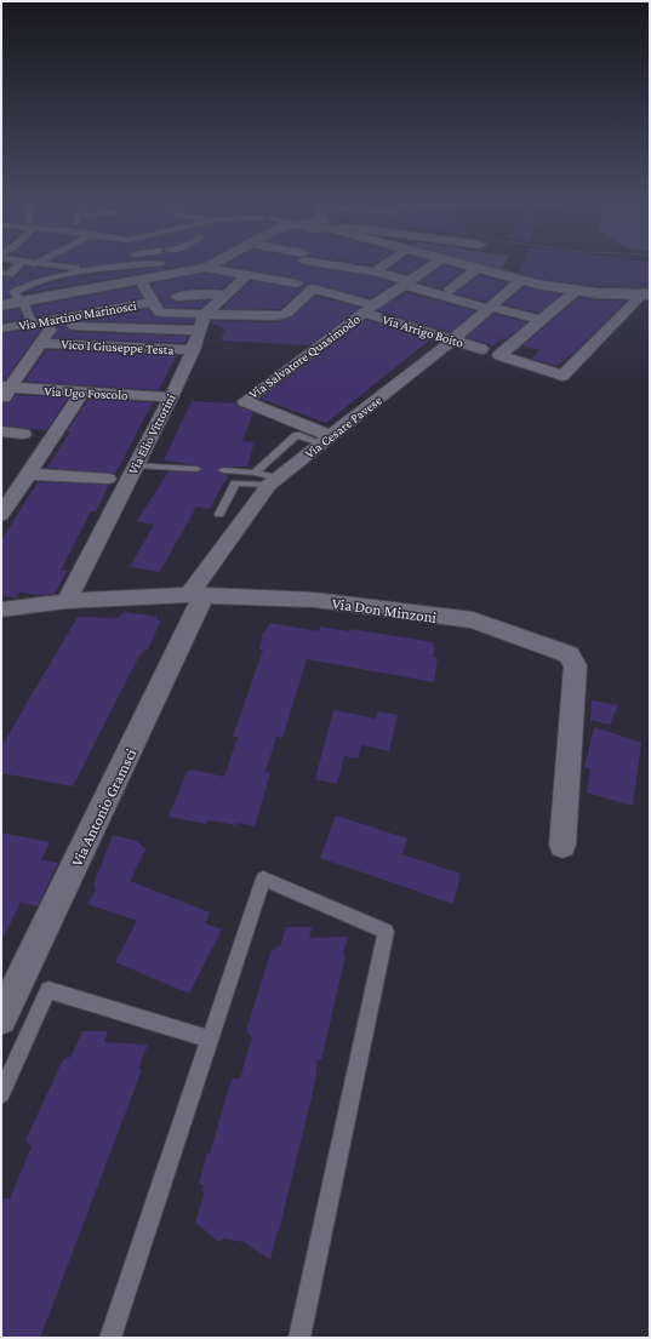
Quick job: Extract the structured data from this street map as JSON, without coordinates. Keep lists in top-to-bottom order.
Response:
{
  "streets": {
    "street": [
      "Via Martino Marinosci",
      "Via Arrigo Boito",
      "Vico I Giuseppe Testa",
      "Via Salvatore Quasimodo",
      "Via Ugo Foscolo",
      "Via Cesare Pavese",
      "Via Elio Vittorini",
      "Via Don Minzoni",
      "Via Antonio Gramsci"
    ]
  },
  "crossings": [
    ["Via Martino Marinosci", "Via Arrigo Boito"],
    ["Via Martino Marinosci", "Via Elio Vittorini"],
    ["Via Arrigo Boito", "Via Salvatore Quasimodo"],
    ["Via Arrigo Boito", "Via Cesare Pavese"],
    ["Via Arrigo Boito", "Via Elio Vittorini"],
    ["Vico I Giuseppe Testa", "Via Elio Vittorini"],
    ["Via Salvatore Quasimodo", "Via Cesare Pavese"],
    ["Via Ugo Foscolo", "Via Elio Vittorini"],
    ["Via Cesare Pavese", "Via Don Minzoni"],
    ["Via Cesare Pavese", "Via Antonio Gramsci"],
    ["Via Elio Vittorini", "Via Don Minzoni"],
    ["Via Don Minzoni", "Via Antonio Gramsci"]
  ]
}
